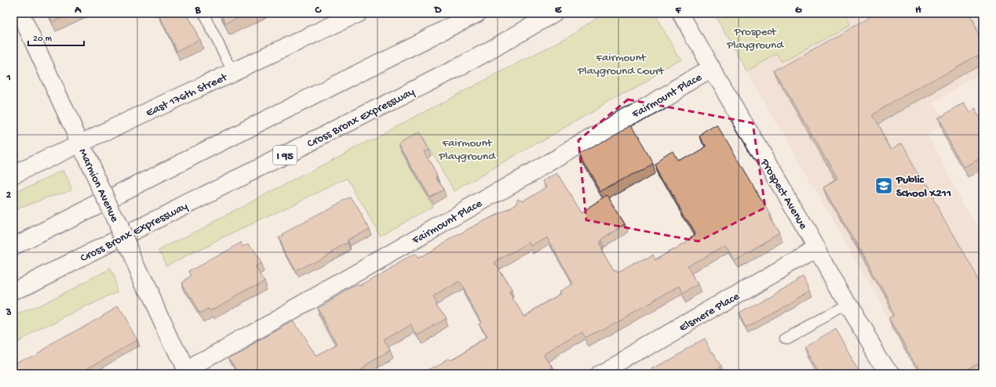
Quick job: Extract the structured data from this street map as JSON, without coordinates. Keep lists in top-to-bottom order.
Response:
{
  "streets": {
    "main road": [
      "East 176th Street",
      "Fairmount Place",
      "Cross Bronx Expressway",
      "I 95",
      "Marmion Avenue",
      "Prospect Avenue",
      "Elsmere Place"
    ]
  },
  "crossings": [
    ["East 176th Street", "Marmion Avenue"],
    ["Fairmount Place", "Marmion Avenue"],
    ["Fairmount Place", "Prospect Avenue"],
    ["Prospect Avenue", "Elsmere Place"]
  ],
  "parks": ["Prospect Playground", "Fairmount Playground Court", "Fairmount Playground"],
  "places": {
    "school or university": ["Public School X211"]
  },
  "scale_bar": "20 m",
  "grid": {
    "columns": [
      "A",
      "B",
      "C",
      "D",
      "E",
      "F",
      "G",
      "H"
    ],
    "rows": ["1", "2", "3"]
  }
}
